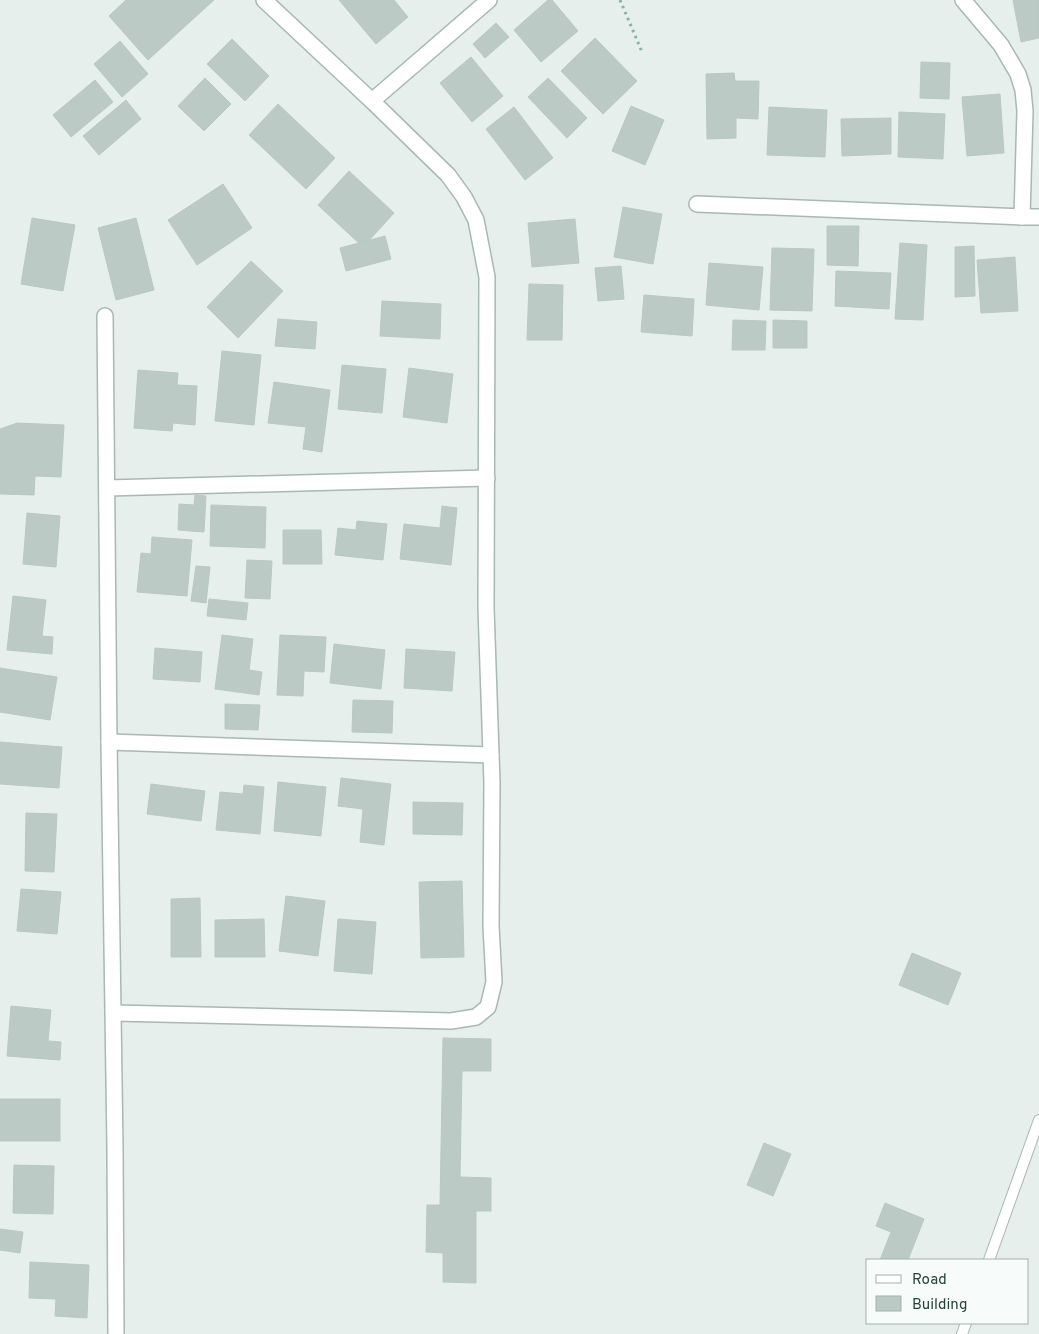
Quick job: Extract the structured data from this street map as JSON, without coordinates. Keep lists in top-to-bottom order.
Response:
{
  "legend": ["Road", "Building"]
}
